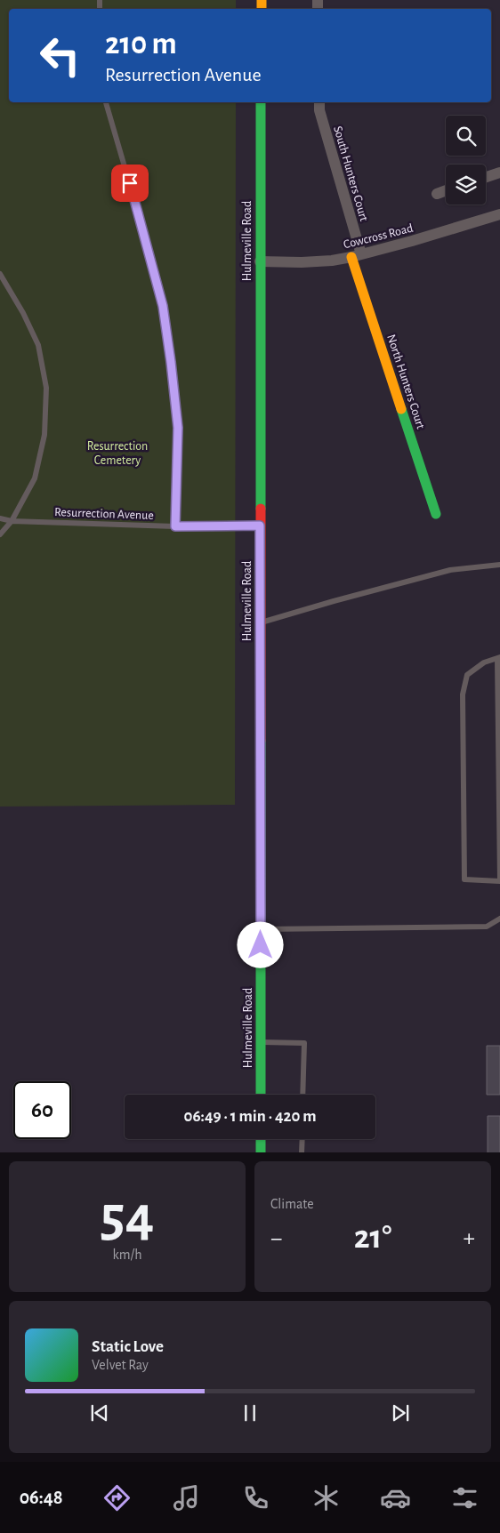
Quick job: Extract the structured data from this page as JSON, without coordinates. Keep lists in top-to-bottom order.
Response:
{
  "streets": {
    "main road": ["Hulmeville Road", "North Hunters Court"],
    "street": ["South Hunters Court", "Cowcross Road"],
    "lane": ["Resurrection Avenue"]
  },
  "crossings": [
    ["South Hunters Court", "Cowcross Road"],
    ["South Hunters Court", "North Hunters Court"],
    ["Cowcross Road", "Hulmeville Road"],
    ["Cowcross Road", "North Hunters Court"],
    ["Hulmeville Road", "Resurrection Avenue"]
  ],
  "parks": ["Resurrection Cemetery"],
  "page": {
    "turn": ["210 m", "Resurrection Avenue"],
    "limit": "60",
    "trip": "06:49 · 1 min · 420 m",
    "tile": [
      ["54", "km/h"],
      "Climate"
    ],
    "heat": ["−", "21°", "+"],
    "song": ["Static Love", "Velvet Ray"],
    "tabs": "06:48"
  }
}
